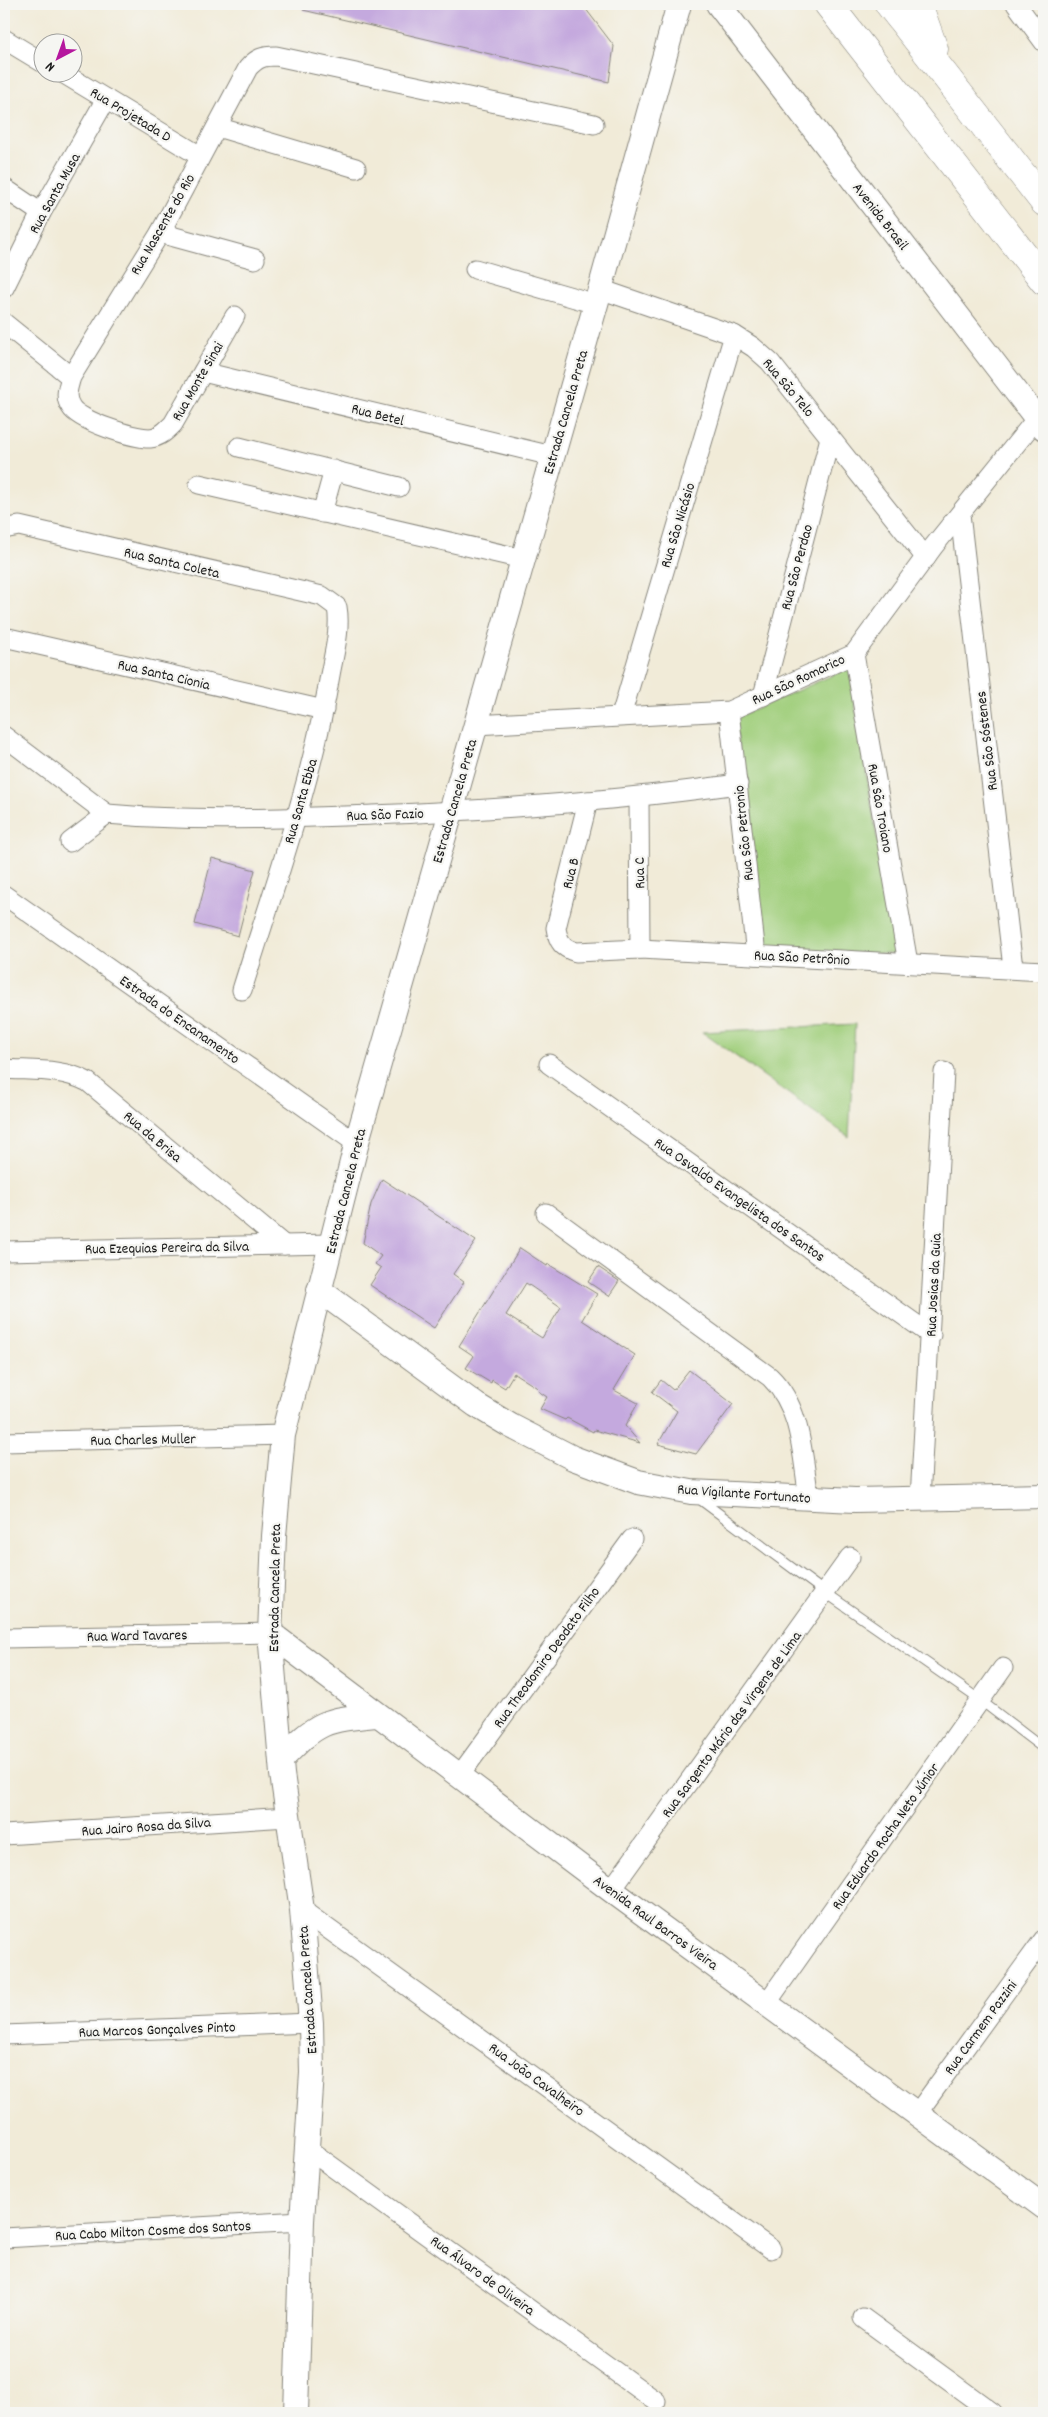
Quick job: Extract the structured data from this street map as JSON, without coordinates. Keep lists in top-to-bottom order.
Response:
{
  "streets": {
    "street": [
      "Rua Projetada D",
      "Rua Santa Musa",
      "Avenida Brasil",
      "Rua Nascente do Rio",
      "Rua Monte Sinai",
      "Rua São Telo",
      "Estrada Cancela Preta",
      "Rua Betel",
      "Rua São Nicásio",
      "Rua Santa Coleta",
      "Rua São Perdao",
      "Rua Santa Cionia",
      "Rua São Romarico",
      "Rua São Sóstenes",
      "Rua Santa Ebba",
      "Rua São Troiano",
      "Rua São Fazio",
      "Rua São Petronio",
      "Rua B",
      "Rua C",
      "Rua São Petrônio",
      "Estrada do Encanamento",
      "Rua da Brisa",
      "Rua Osvaldo Evangelista dos Santos",
      "Rua Ezequias Pereira da Silva",
      "Rua Josias da Guia",
      "Rua Charles Muller",
      "Rua Vigilante Fortunato",
      "Rua Ward Tavares",
      "Rua Theodomiro Deodato Filho",
      "Rua Sargento Mário das Virgens de Lima",
      "Rua Jairo Rosa da Silva",
      "Rua Eduardo Rocha Neto Júnior",
      "Avenida Raul Barros Vieira",
      "Rua Carmem Pazzini",
      "Rua Marcos Gonçalves Pinto",
      "Rua João Cavalheiro",
      "Rua Cabo Milton Cosme dos Santos",
      "Rua Álvaro de Oliveira"
    ]
  },
  "crossings": [
    ["Rua Projetada D", "Rua Santa Musa"],
    ["Rua Projetada D", "Rua Nascente do Rio"],
    ["Avenida Brasil", "Rua São Romarico"],
    ["Rua Nascente do Rio", "Rua Monte Sinai"],
    ["Rua Monte Sinai", "Rua Betel"],
    ["Rua São Telo", "Estrada Cancela Preta"],
    ["Rua São Telo", "Rua São Nicásio"],
    ["Rua São Telo", "Rua São Perdao"],
    ["Rua São Telo", "Rua São Romarico"],
    ["Estrada Cancela Preta", "Rua Betel"],
    ["Estrada Cancela Preta", "Rua São Romarico"],
    ["Estrada Cancela Preta", "Rua São Fazio"],
    ["Estrada Cancela Preta", "Estrada do Encanamento"],
    ["Estrada Cancela Preta", "Rua Ezequias Pereira da Silva"],
    ["Estrada Cancela Preta", "Rua Charles Muller"],
    ["Estrada Cancela Preta", "Rua Vigilante Fortunato"],
    ["Estrada Cancela Preta", "Rua Ward Tavares"],
    ["Estrada Cancela Preta", "Rua Jairo Rosa da Silva"],
    ["Estrada Cancela Preta", "Avenida Raul Barros Vieira"],
    ["Estrada Cancela Preta", "Rua Marcos Gonçalves Pinto"],
    ["Estrada Cancela Preta", "Rua João Cavalheiro"],
    ["Estrada Cancela Preta", "Rua Cabo Milton Cosme dos Santos"],
    ["Estrada Cancela Preta", "Rua Álvaro de Oliveira"],
    ["Rua São Nicásio", "Rua São Romarico"],
    ["Rua Santa Coleta", "Rua Santa Ebba"],
    ["Rua São Perdao", "Rua São Romarico"],
    ["Rua Santa Cionia", "Rua Santa Ebba"],
    ["Rua São Romarico", "Rua São Sóstenes"],
    ["Rua São Romarico", "Rua São Troiano"],
    ["Rua São Romarico", "Rua São Petronio"],
    ["Rua São Sóstenes", "Rua São Petrônio"],
    ["Rua Santa Ebba", "Rua São Fazio"],
    ["Rua São Troiano", "Rua São Petrônio"],
    ["Rua São Fazio", "Rua São Petronio"],
    ["Rua São Fazio", "Rua B"],
    ["Rua São Fazio", "Rua C"],
    ["Rua São Petronio", "Rua São Petrônio"],
    ["Rua B", "Rua São Petrônio"],
    ["Rua C", "Rua São Petrônio"],
    ["Rua da Brisa", "Rua Ezequias Pereira da Silva"],
    ["Rua Osvaldo Evangelista dos Santos", "Rua Josias da Guia"],
    ["Rua Josias da Guia", "Rua Vigilante Fortunato"],
    ["Rua Ward Tavares", "Avenida Raul Barros Vieira"],
    ["Rua Theodomiro Deodato Filho", "Avenida Raul Barros Vieira"],
    ["Rua Sargento Mário das Virgens de Lima", "Avenida Raul Barros Vieira"],
    ["Rua Eduardo Rocha Neto Júnior", "Avenida Raul Barros Vieira"],
    ["Avenida Raul Barros Vieira", "Rua Carmem Pazzini"]
  ],
  "north": "bottom left"
}
